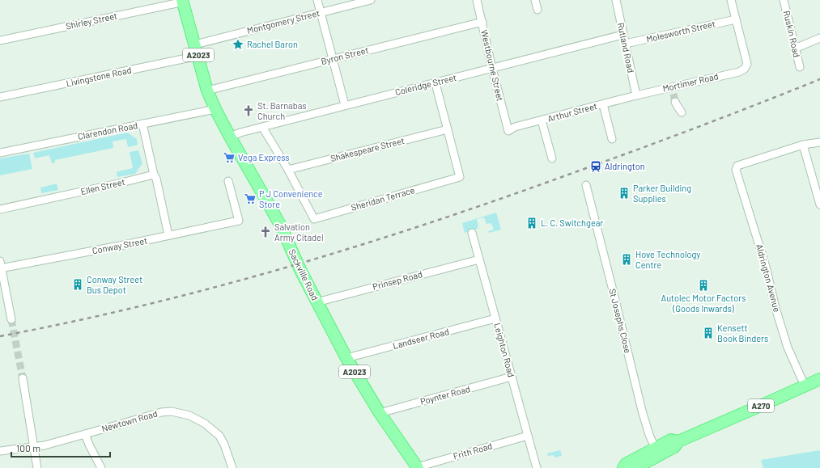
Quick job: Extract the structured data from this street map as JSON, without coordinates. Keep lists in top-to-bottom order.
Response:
{
  "streets": {
    "main road": ["A2023", "Sackville Road", "A270"],
    "street": [
      "Shirley Street",
      "Montgomery Street",
      "Molesworth Street",
      "Ruskin Road",
      "Rutland Road",
      "Byron Street",
      "Westbourne Street",
      "Livingstone Road",
      "Mortimer Road",
      "Coleridge Street",
      "Arthur Street",
      "Clarendon Road",
      "Shakespeare Street",
      "Ellen Street",
      "Sheridan Terrace",
      "Conway Street",
      "Aldrington Avenue",
      "Prinsep Road",
      "St Josephs Close",
      "Landseer Road",
      "Leighton Road",
      "Poynter Road",
      "Newtown Road",
      "Frith Road"
    ]
  },
  "crossings": [
    ["Shirley Street", "Sackville Road"],
    ["Montgomery Street", "Sackville Road"],
    ["Molesworth Street", "Rutland Road"],
    ["Molesworth Street", "Mortimer Road"],
    ["Rutland Road", "Mortimer Road"],
    ["Rutland Road", "Coleridge Street"],
    ["Rutland Road", "Arthur Street"],
    ["Byron Street", "Westbourne Street"],
    ["Byron Street", "Sackville Road"],
    ["Westbourne Street", "Coleridge Street"],
    ["Westbourne Street", "Arthur Street"],
    ["Livingstone Road", "Sackville Road"],
    ["Mortimer Road", "Arthur Street"],
    ["Coleridge Street", "Sheridan Terrace"],
    ["Coleridge Street", "Sackville Road"],
    ["Clarendon Road", "Sackville Road"],
    ["Shakespeare Street", "Sheridan Terrace"],
    ["Sackville Road", "Prinsep Road"],
    ["Sackville Road", "Landseer Road"],
    ["Sackville Road", "Poynter Road"],
    ["Sackville Road", "Frith Road"],
    ["Aldrington Avenue", "A270"],
    ["Prinsep Road", "Leighton Road"],
    ["St Josephs Close", "A270"],
    ["Landseer Road", "Leighton Road"],
    ["Leighton Road", "Poynter Road"],
    ["Leighton Road", "Frith Road"]
  ],
  "places": {
    "place": ["Rachel Baron"],
    "church": ["St. Barnabas Church", "Salvation Army Citadel"],
    "supermarket": ["Vega Express", "P J Convenience Store"],
    "station": ["Aldrington"],
    "building": [
      "Parker Building Supplies",
      "L. C. Switchgear",
      "Hove Technology Centre",
      "Conway Street Bus Depot",
      "Autolec Motor Factors (Goods Inwards)",
      "Kensett Book Binders"
    ]
  },
  "scale_bar": "100 m"
}
